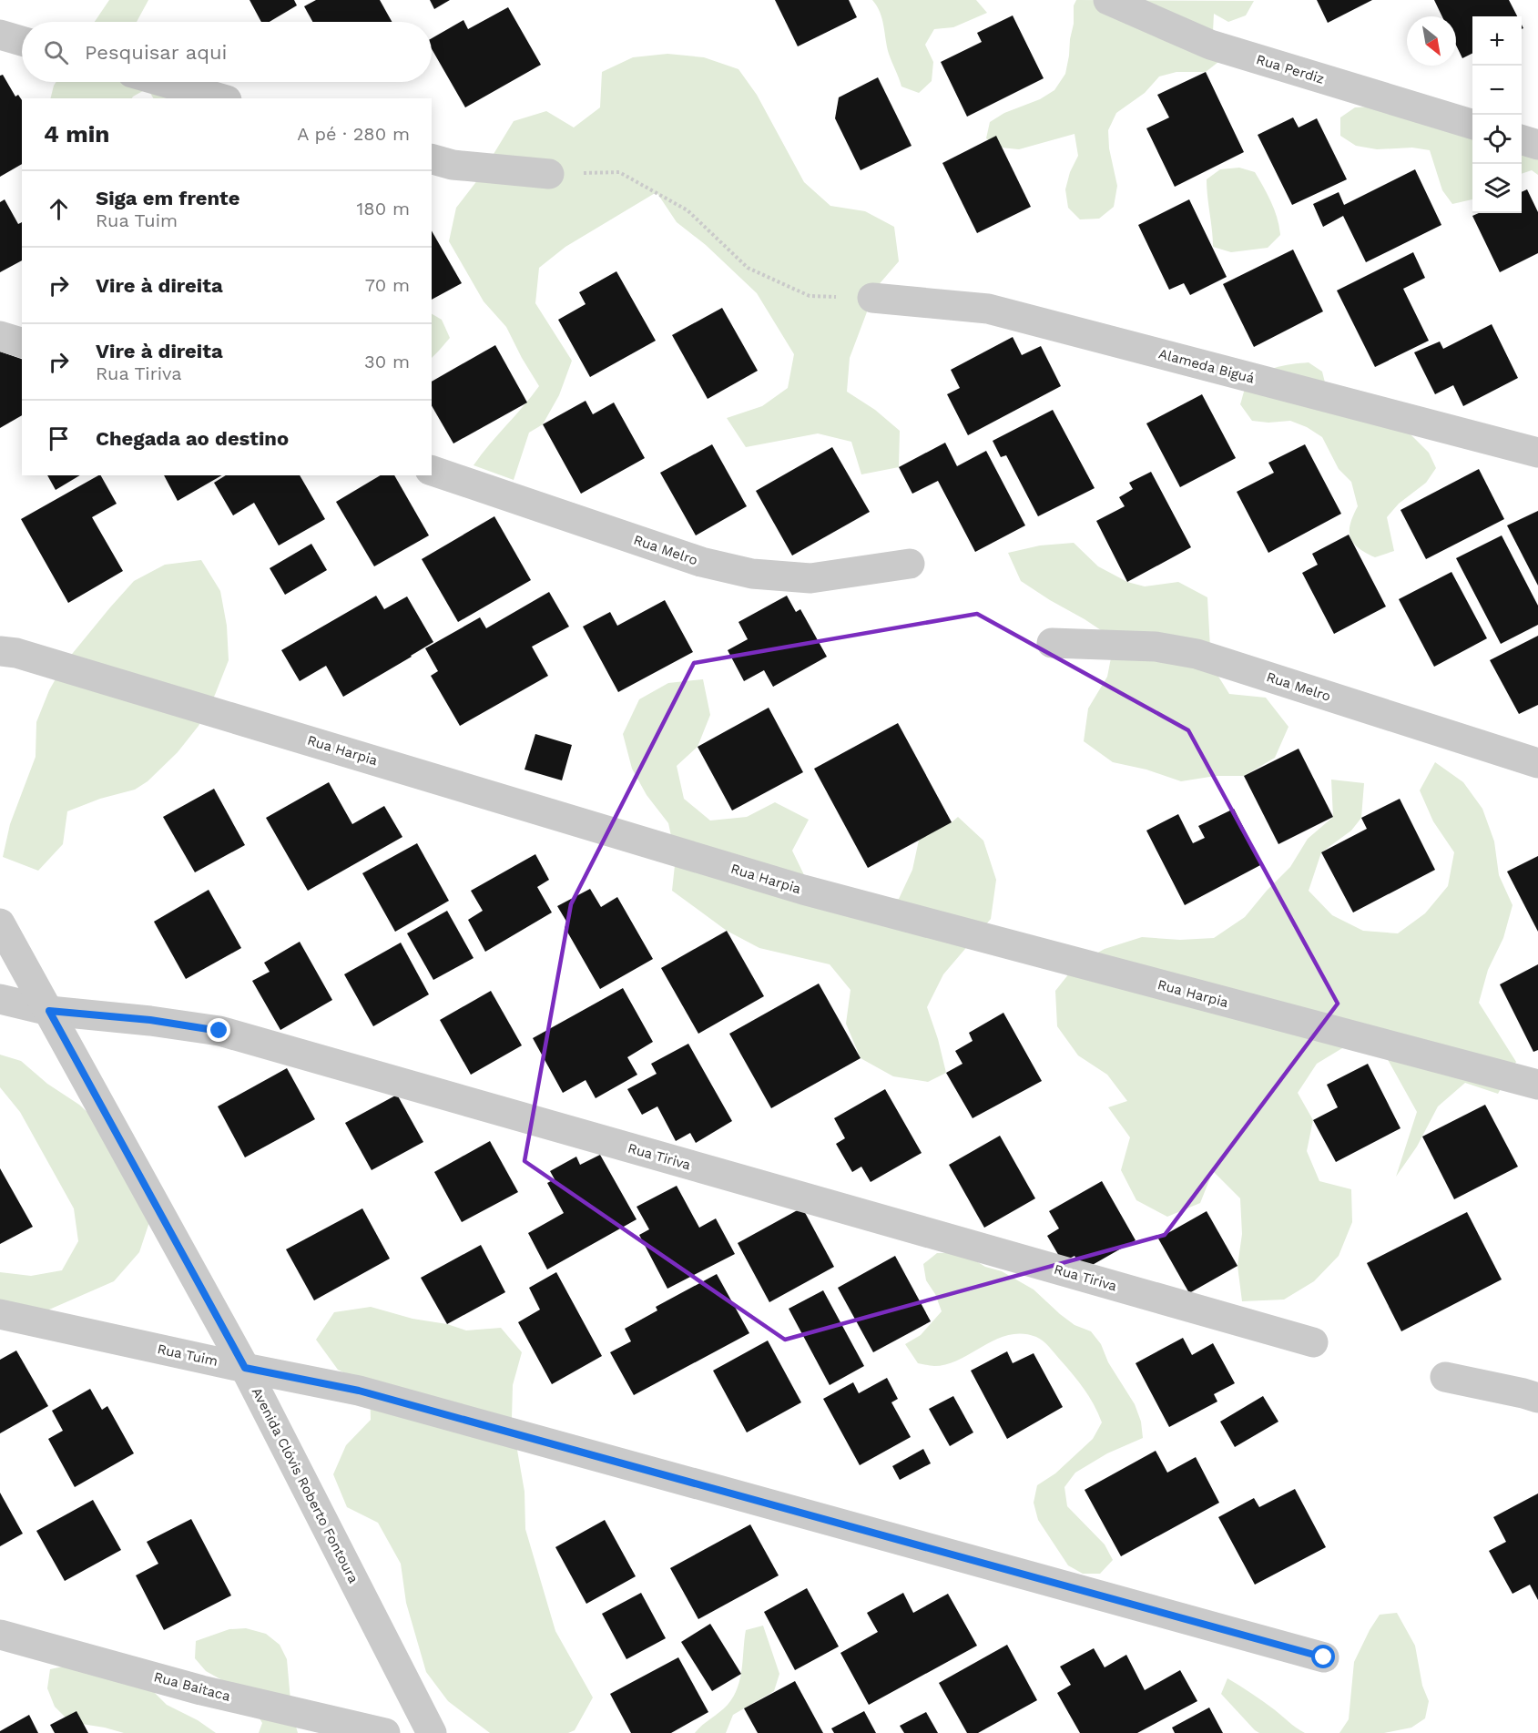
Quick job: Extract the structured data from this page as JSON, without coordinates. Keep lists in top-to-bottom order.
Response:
{
  "streets": {
    "street": [
      "Rua Perdiz",
      "Alameda Biguá",
      "Rua Melro",
      "Rua Harpia",
      "Rua Tiriva",
      "Rua Tuim",
      "Avenida Clóvis Roberto Fontoura",
      "Rua Baitaca"
    ]
  },
  "crossings": [
    ["Rua Tiriva", "Avenida Clóvis Roberto Fontoura"],
    ["Rua Tuim", "Avenida Clóvis Roberto Fontoura"]
  ],
  "north": "bottom right",
  "page": {
    "map_buttons": ["+", "−"],
    "search": "Pesquisar aqui",
    "heading": ["4 min", "A pé · 280 m"],
    "list": [
      ["Siga em frente", "Rua Tuim", "180 m"],
      ["Vire à direita", "70 m"],
      ["Vire à direita", "Rua Tiriva", "30 m"],
      "Chegada ao destino"
    ]
  }
}
